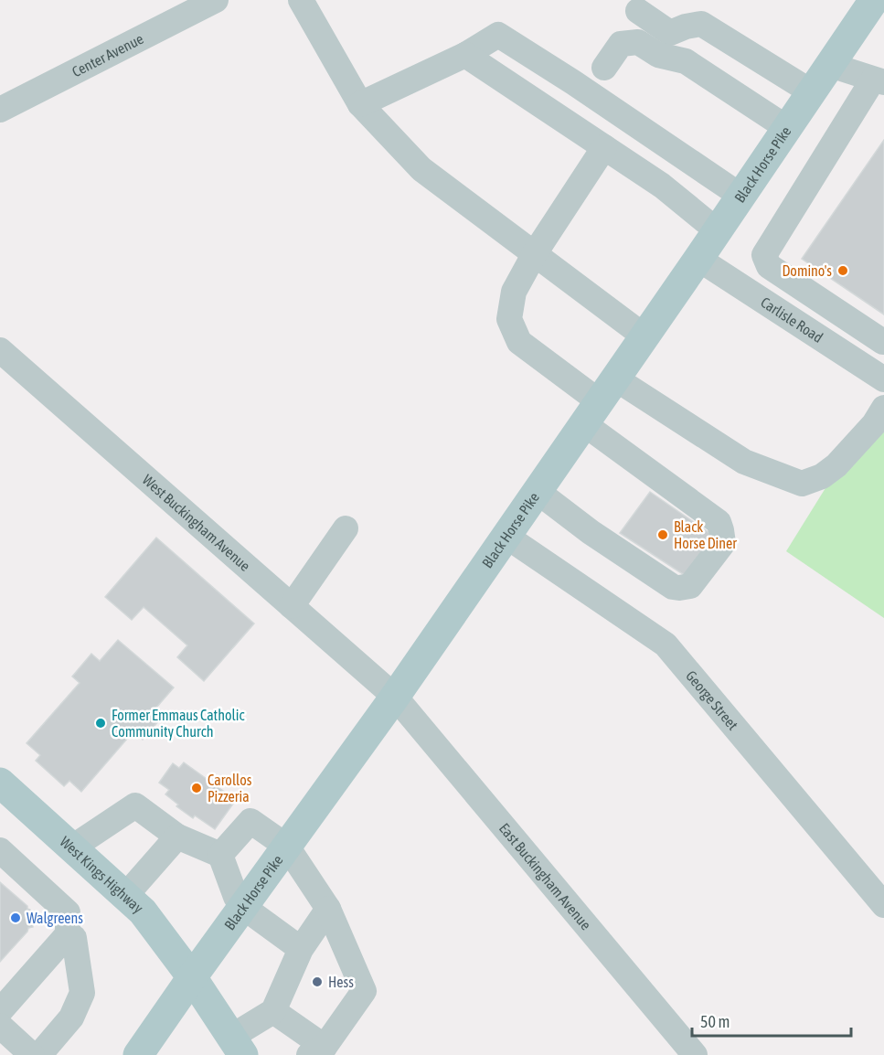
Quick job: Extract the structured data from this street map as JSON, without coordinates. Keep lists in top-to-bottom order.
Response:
{
  "streets": {
    "main road": ["Black Horse Pike", "West Kings Highway"],
    "street": [
      "Center Avenue",
      "Carlisle Road",
      "West Buckingham Avenue",
      "George Street",
      "East Buckingham Avenue"
    ]
  },
  "crossings": [
    ["Black Horse Pike", "Carlisle Road"],
    ["Black Horse Pike", "West Buckingham Avenue"],
    ["Black Horse Pike", "George Street"],
    ["Black Horse Pike", "West Kings Highway"],
    ["Black Horse Pike", "East Buckingham Avenue"],
    ["West Buckingham Avenue", "East Buckingham Avenue"]
  ],
  "places": [
    "Domino's",
    "Black Horse Diner",
    "Former Emmaus Catholic Community Church",
    "Carollos Pizzeria",
    "Walgreens",
    "Hess"
  ],
  "scale_bar": "50 m"
}
